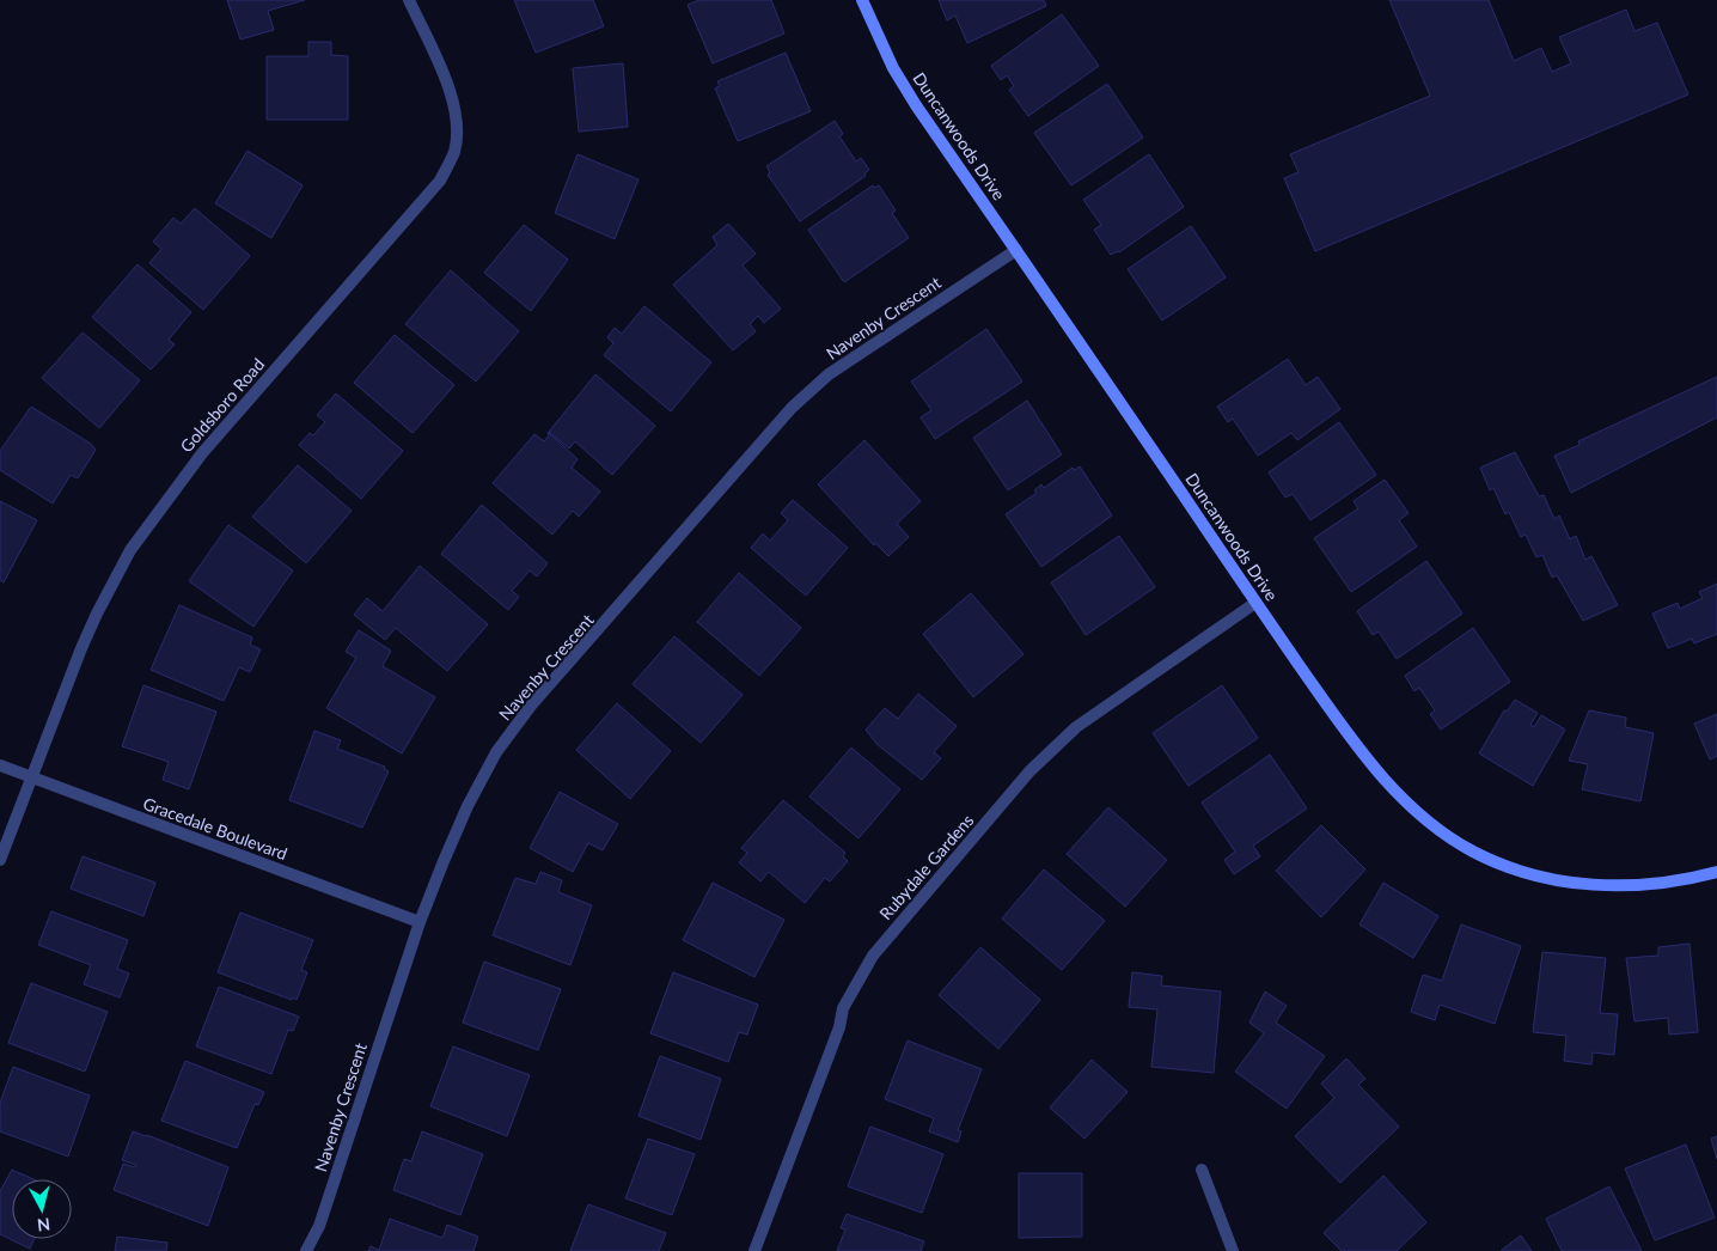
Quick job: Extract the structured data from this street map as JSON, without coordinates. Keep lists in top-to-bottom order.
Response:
{
  "streets": {
    "street": [
      "Duncanwoods Drive",
      "Navenby Crescent",
      "Goldsboro Road",
      "Gracedale Boulevard",
      "Rubydale Gardens"
    ]
  },
  "crossings": [
    ["Duncanwoods Drive", "Navenby Crescent"],
    ["Duncanwoods Drive", "Rubydale Gardens"],
    ["Navenby Crescent", "Gracedale Boulevard"],
    ["Goldsboro Road", "Gracedale Boulevard"]
  ],
  "north": "bottom"
}
